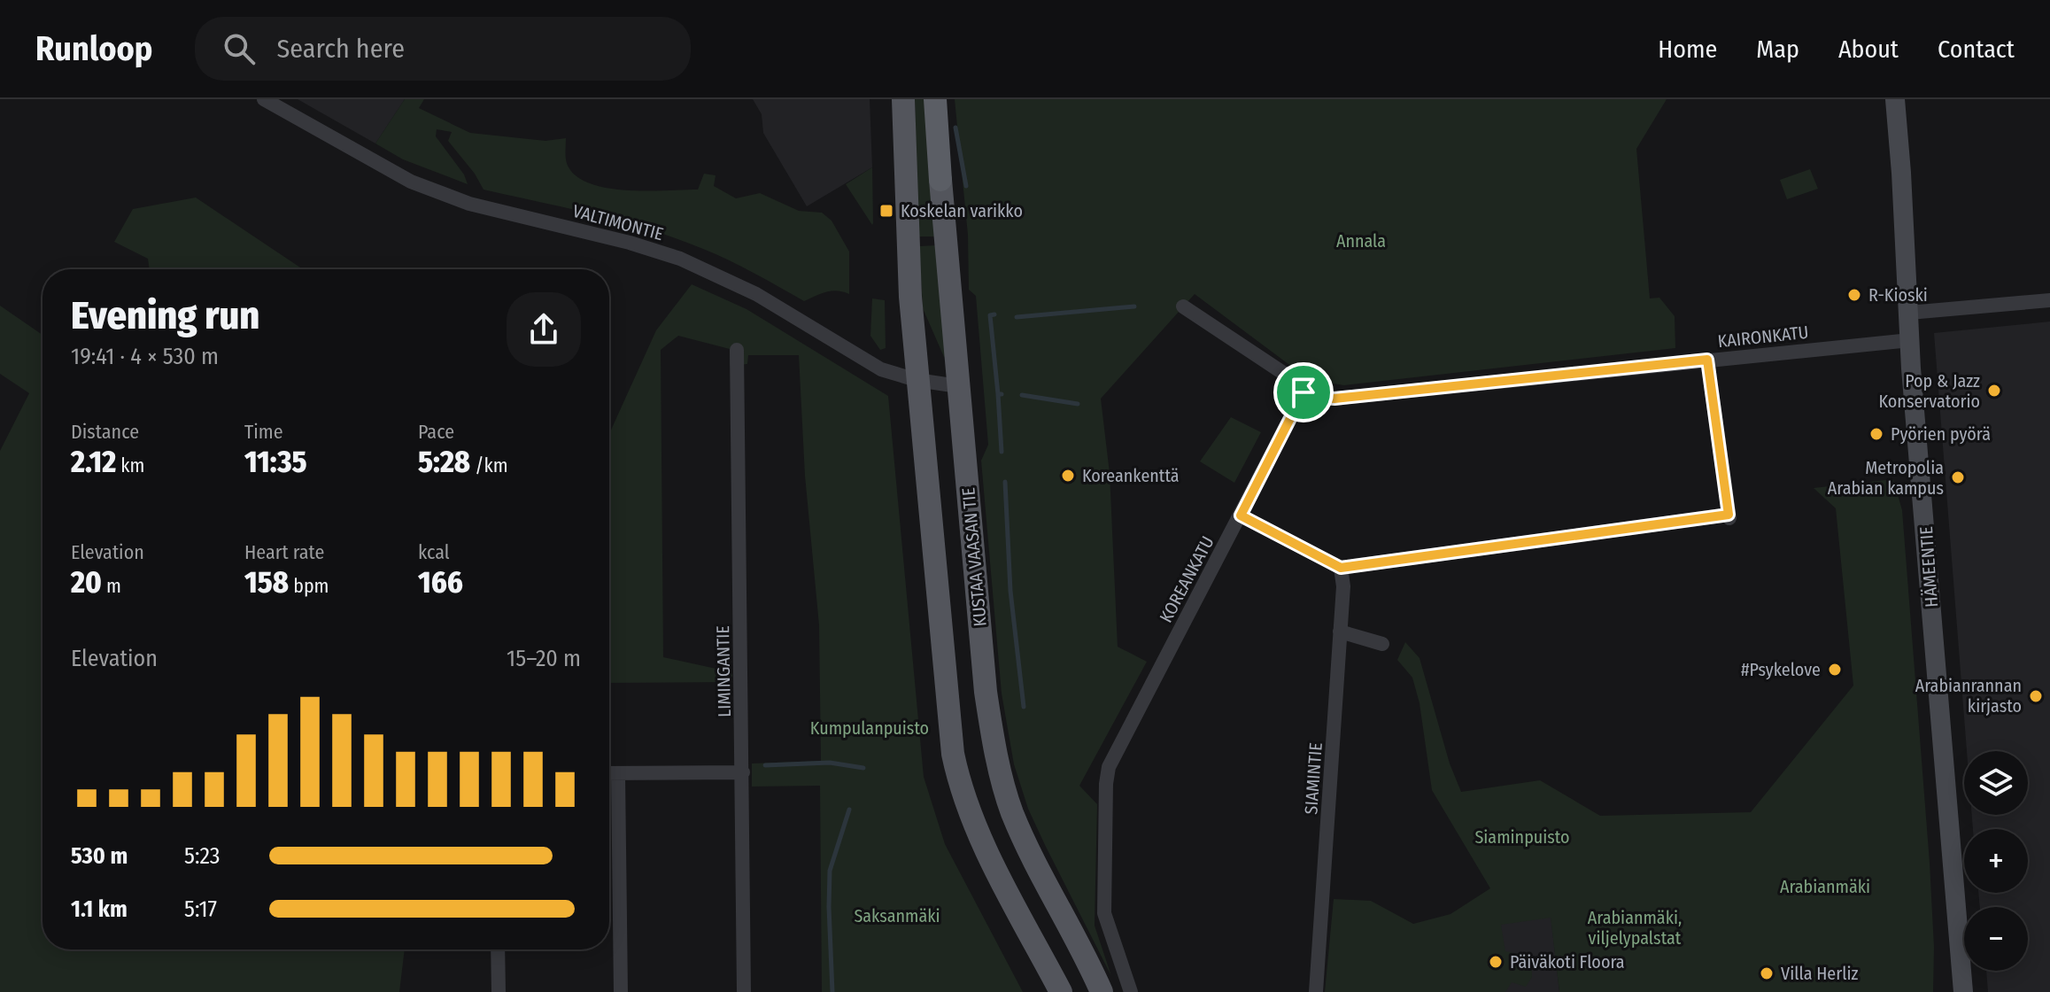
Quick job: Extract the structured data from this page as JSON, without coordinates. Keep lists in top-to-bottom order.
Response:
{
  "streets": {
    "highway": ["KUSTAA VAASAN TIE"],
    "main road": ["HÄMEENTIE"],
    "street": [
      "VALTIMONTIE",
      "KAIRONKATU",
      "KOREANKATU",
      "LIMINGANTIE",
      "SIAMINTIE"
    ]
  },
  "crossings": [
    ["VALTIMONTIE", "KUSTAA VAASAN TIE"],
    ["KAIRONKATU", "HÄMEENTIE"],
    ["KAIRONKATU", "KOREANKATU"]
  ],
  "parks": [
    "Annala",
    "Kumpulanpuisto",
    "Siaminpuisto",
    "Arabianmäki",
    "Saksanmäki",
    "Arabianmäki, viljelypalstat"
  ],
  "places": {
    "transit": ["Koskelan varikko"],
    "other": [
      "R-Kioski",
      "Pop & Jazz Konservatorio",
      "Pyörien pyörä",
      "Koreankenttä",
      "Metropolia Arabian kampus",
      "#Psykelove",
      "Arabianrannan kirjasto",
      "Päiväkoti Floora",
      "Villa Herliz"
    ]
  },
  "page": {
    "header": "Runloop",
    "search": "Search here",
    "nav": [
      "Home",
      "Map",
      "About",
      "Contact"
    ],
    "heading": ["Evening run", "19:41 · 4 × 530 m"],
    "stats": [
      ["Distance", "2.12 km"],
      ["Time", "11:35"],
      ["Pace", "5:28 /km"],
      ["Elevation", "20 m"],
      ["Heart rate", "158 bpm"],
      ["kcal", "166"]
    ],
    "chart": ["Elevation", "15–20 m"],
    "map_buttons": ["+", "−"],
    "list": [
      {
        "name": "530 m",
        "note": "5:23"
      },
      {
        "name": "1.1 km",
        "note": "5:17"
      }
    ]
  }
}
